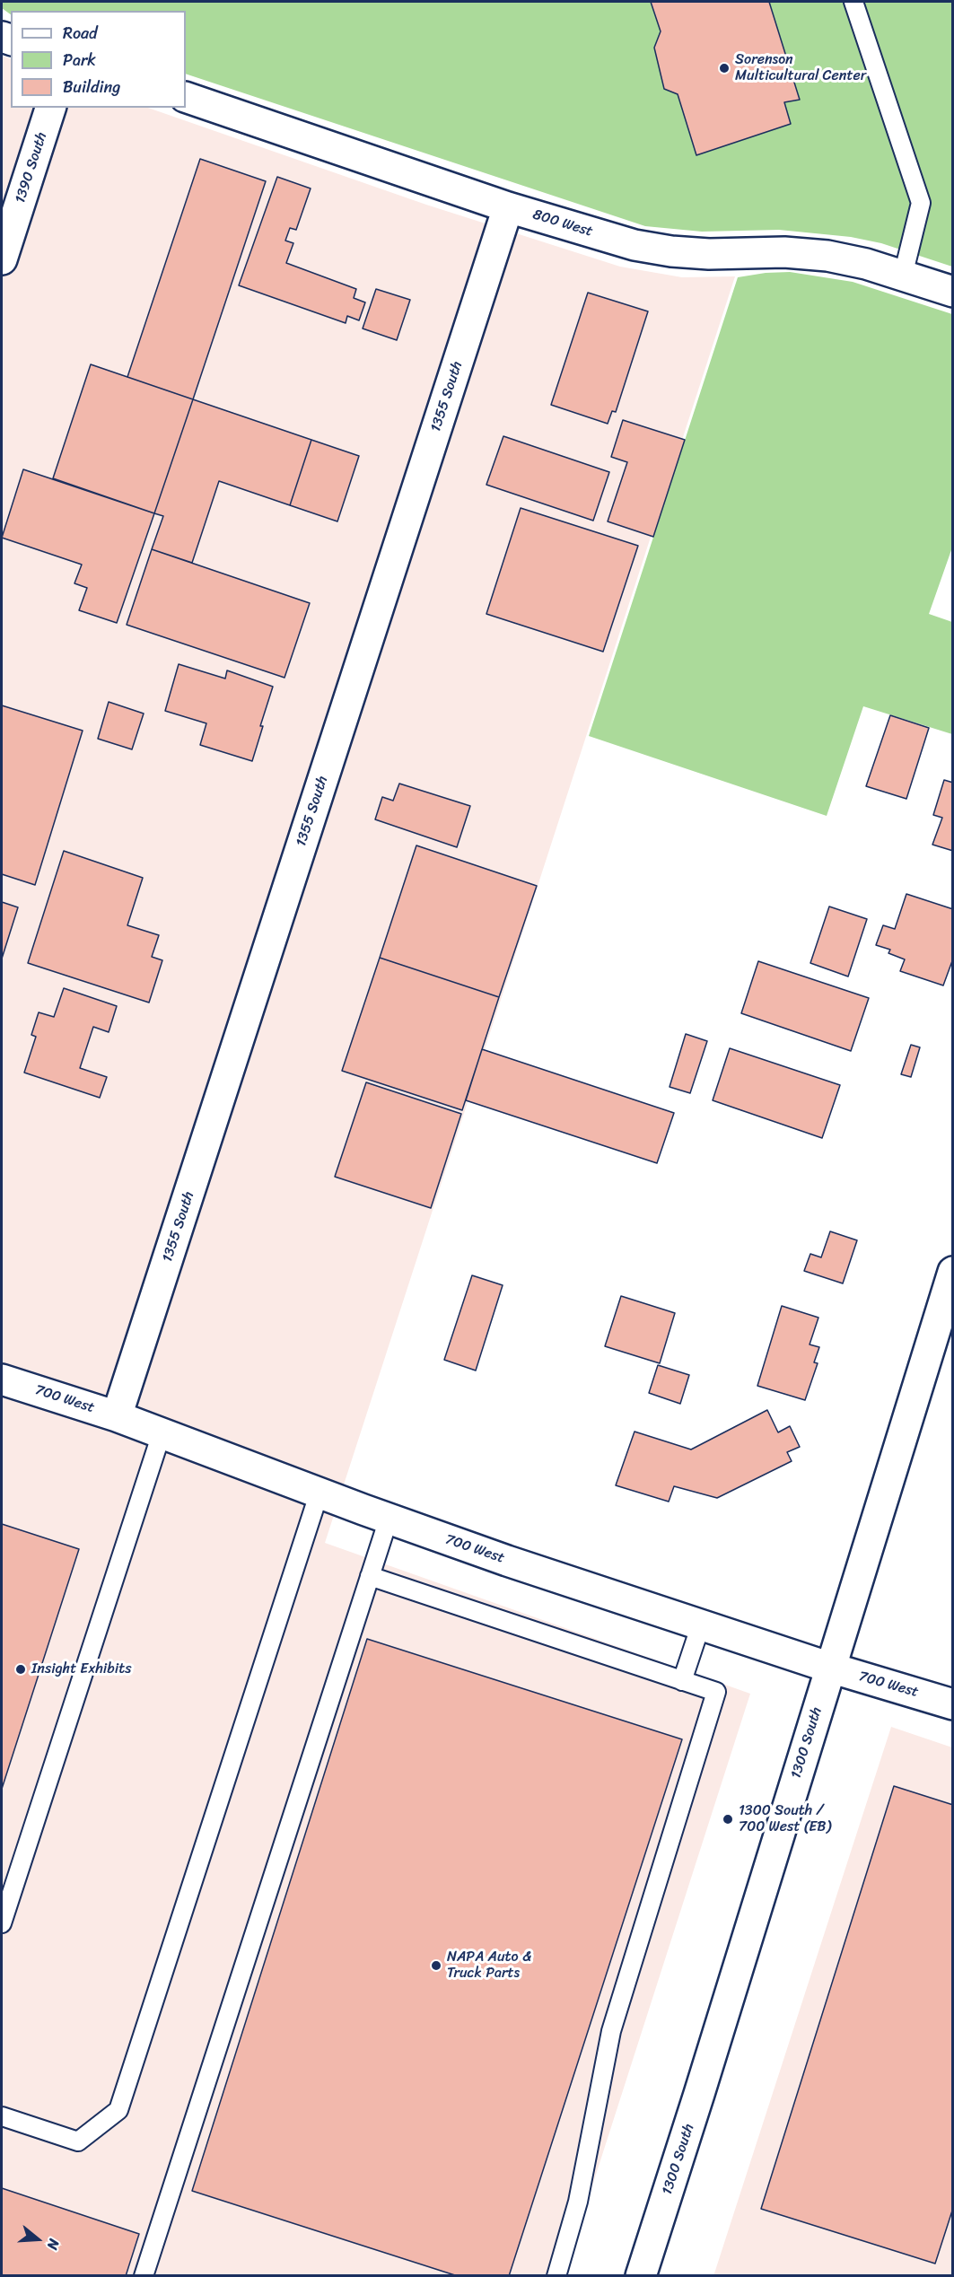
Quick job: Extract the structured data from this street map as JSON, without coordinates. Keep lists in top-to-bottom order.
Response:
{
  "streets": {
    "street": [
      "1390 South",
      "800 West",
      "1355 South",
      "700 West",
      "1300 South"
    ]
  },
  "crossings": [
    ["800 West", "1355 South"],
    ["1355 South", "700 West"],
    ["700 West", "1300 South"]
  ],
  "places": [
    "Sorenson Multicultural Center",
    "Insight Exhibits",
    "1300 South / 700 West (EB)",
    "NAPA Auto & Truck Parts"
  ],
  "legend": ["Road", "Park", "Building"],
  "north": "right"
}
